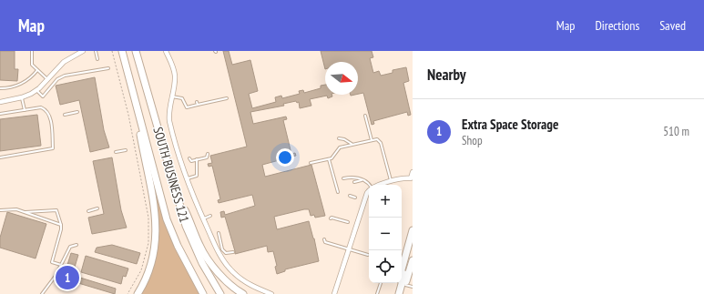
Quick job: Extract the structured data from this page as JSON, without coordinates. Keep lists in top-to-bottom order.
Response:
{
  "streets": {
    "main road": ["SOUTH BUSINESS 121"]
  },
  "north": "right",
  "page": {
    "header": "Map",
    "nav": ["Map", "Directions", "Saved"],
    "heading": "Nearby",
    "list": [
      {
        "mark": "1",
        "name": "Extra Space Storage",
        "note": "Shop",
        "value": "510 m"
      }
    ],
    "map_buttons": ["+", "−"],
    "pins": "1"
  }
}
